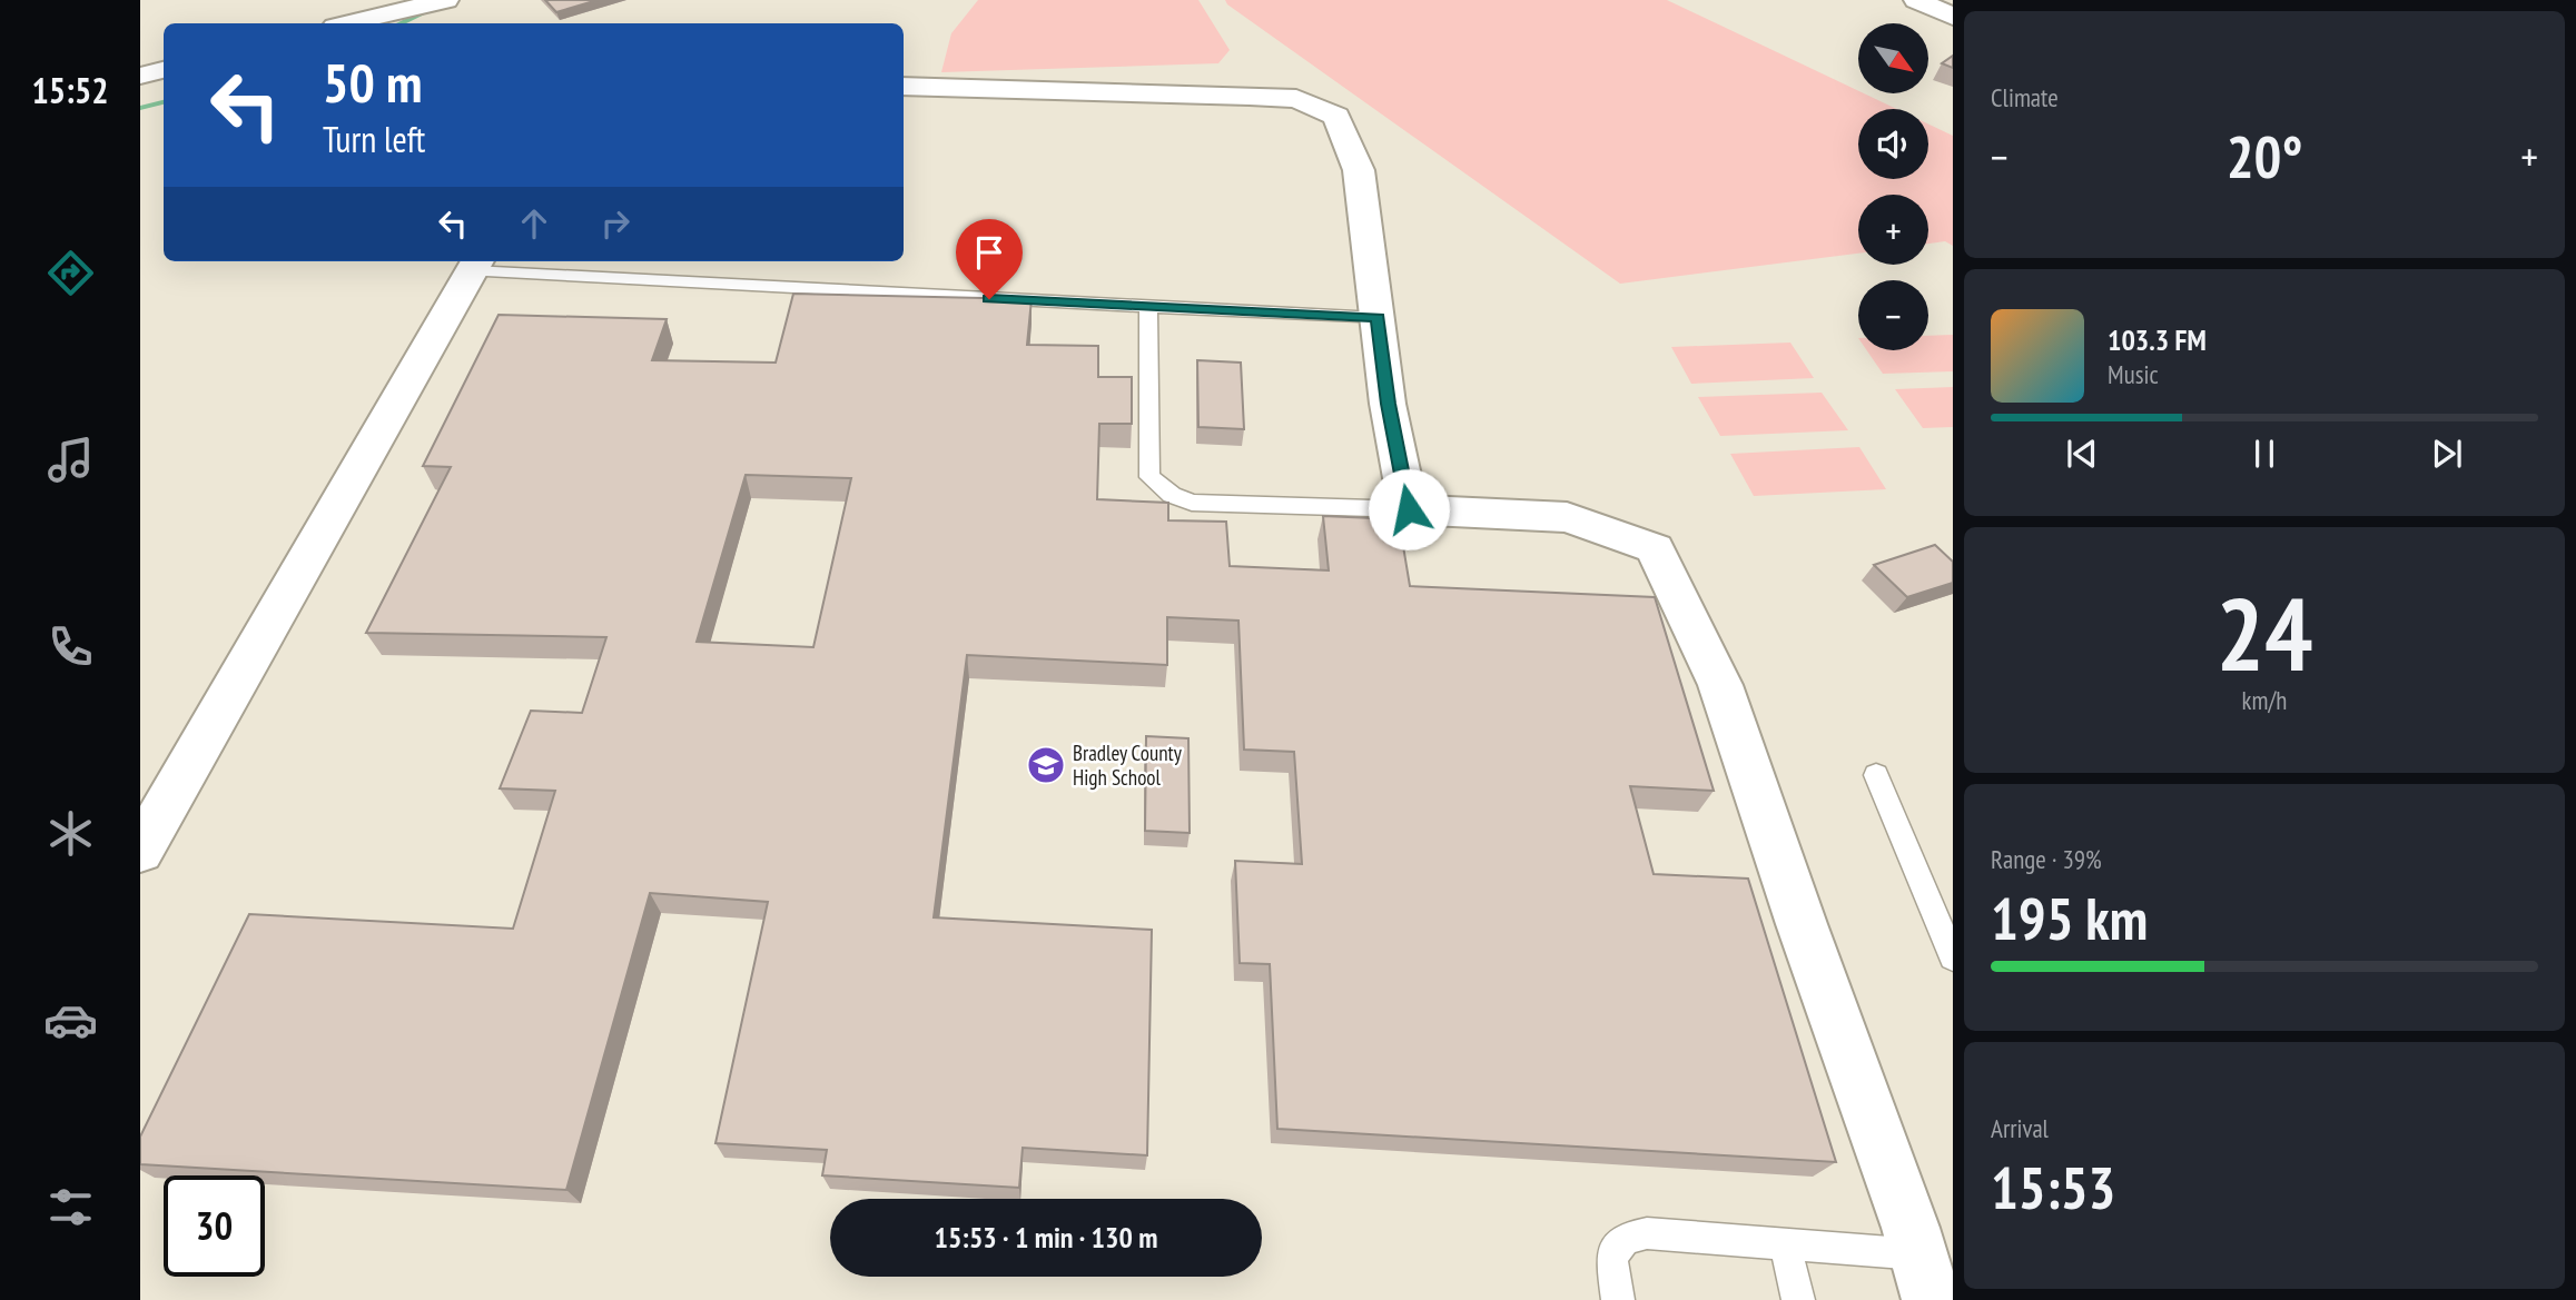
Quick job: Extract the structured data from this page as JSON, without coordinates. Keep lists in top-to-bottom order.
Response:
{
  "places": {
    "school or university": ["Bradley County High School"]
  },
  "north": "bottom right",
  "page": {
    "tabs": "15:52",
    "tile": [
      "Climate",
      ["24", "km/h"],
      ["Range · 39%", "195 km"],
      ["Arrival", "15:53"]
    ],
    "map_buttons": ["+", "−"],
    "turn": ["50 m", "Turn left"],
    "heat": ["−", "20°", "+"],
    "song": ["103.3 FM", "Music"],
    "limit": "30",
    "trip": "15:53 · 1 min · 130 m"
  }
}
